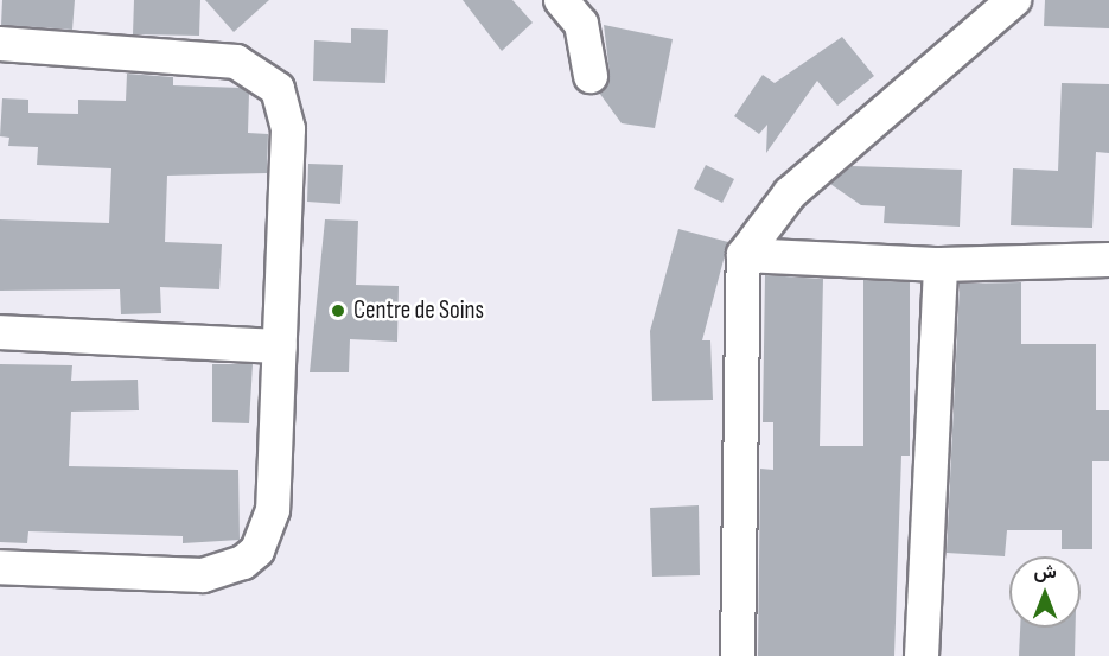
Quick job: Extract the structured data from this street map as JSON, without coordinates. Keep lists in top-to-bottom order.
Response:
{
  "places": ["Centre de Soins"],
  "north": "top"
}
